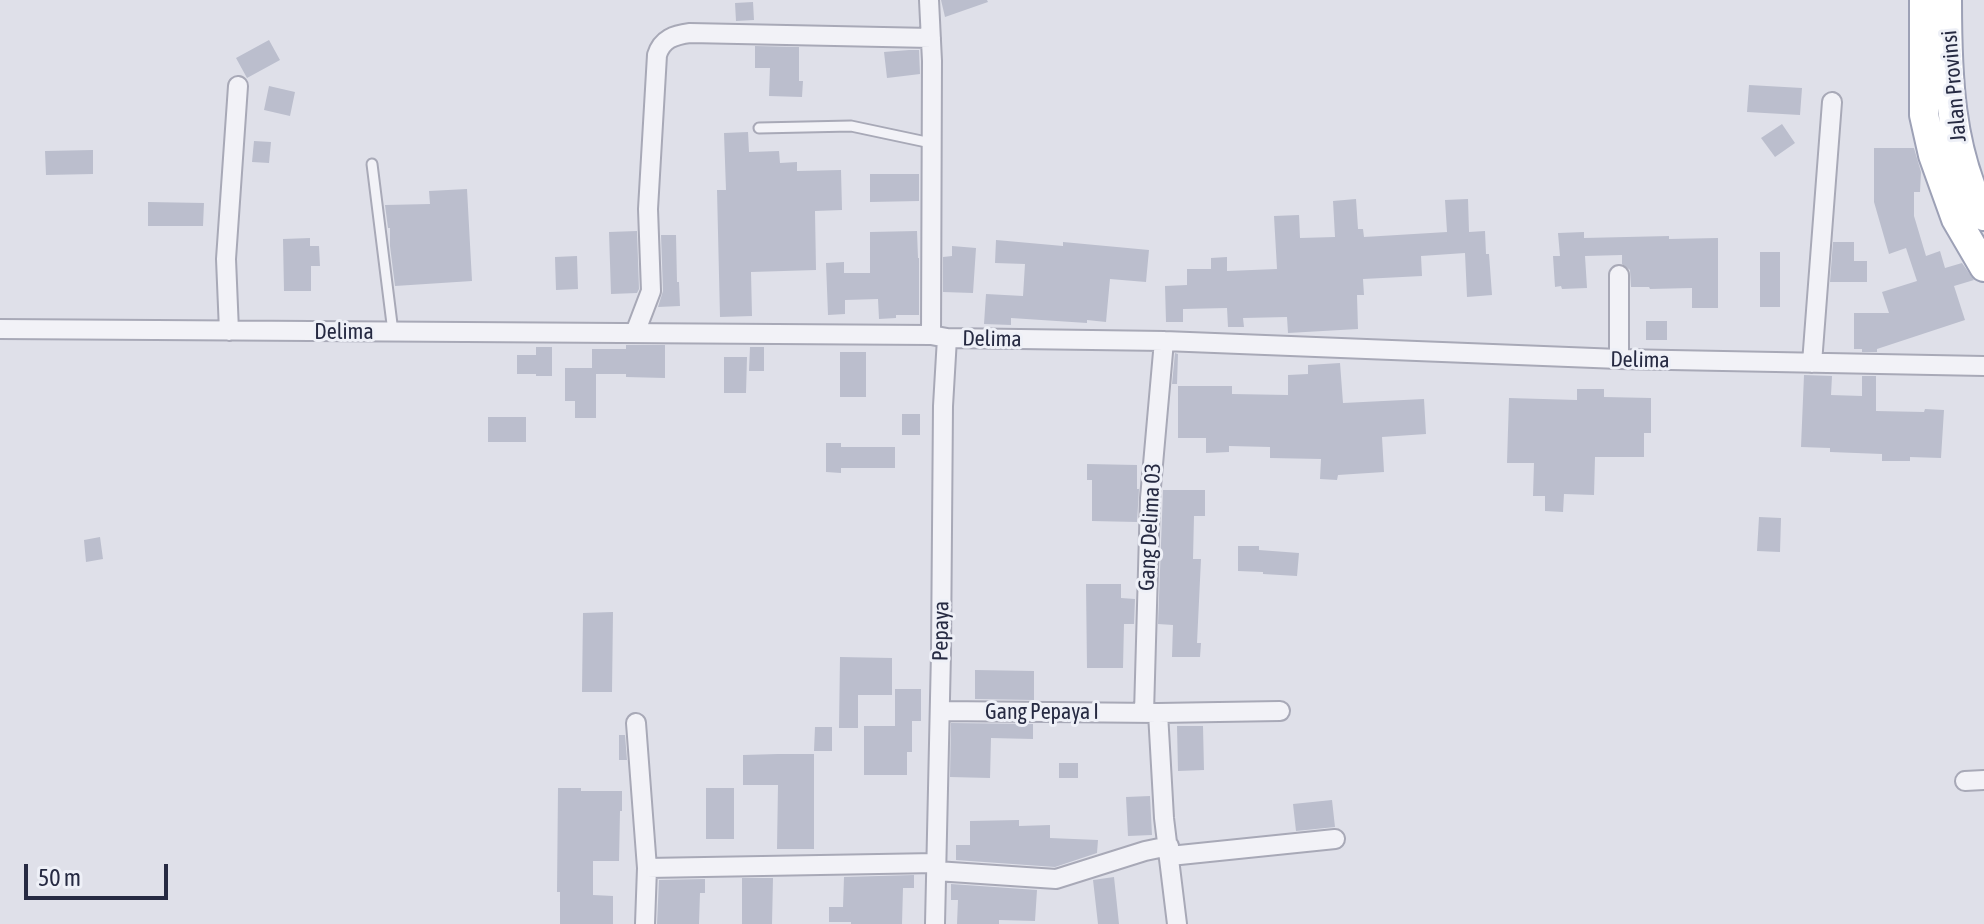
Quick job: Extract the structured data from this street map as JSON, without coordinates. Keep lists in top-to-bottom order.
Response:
{
  "streets": {
    "main road": ["Jalan Provinsi"],
    "street": [
      "Delima",
      "Gang Delima 03",
      "Pepaya",
      "Gang Pepaya I"
    ]
  },
  "crossings": [
    ["Delima", "Gang Delima 03"],
    ["Delima", "Pepaya"],
    ["Gang Delima 03", "Gang Pepaya I"],
    ["Pepaya", "Gang Pepaya I"]
  ],
  "scale_bar": "50 m"
}
